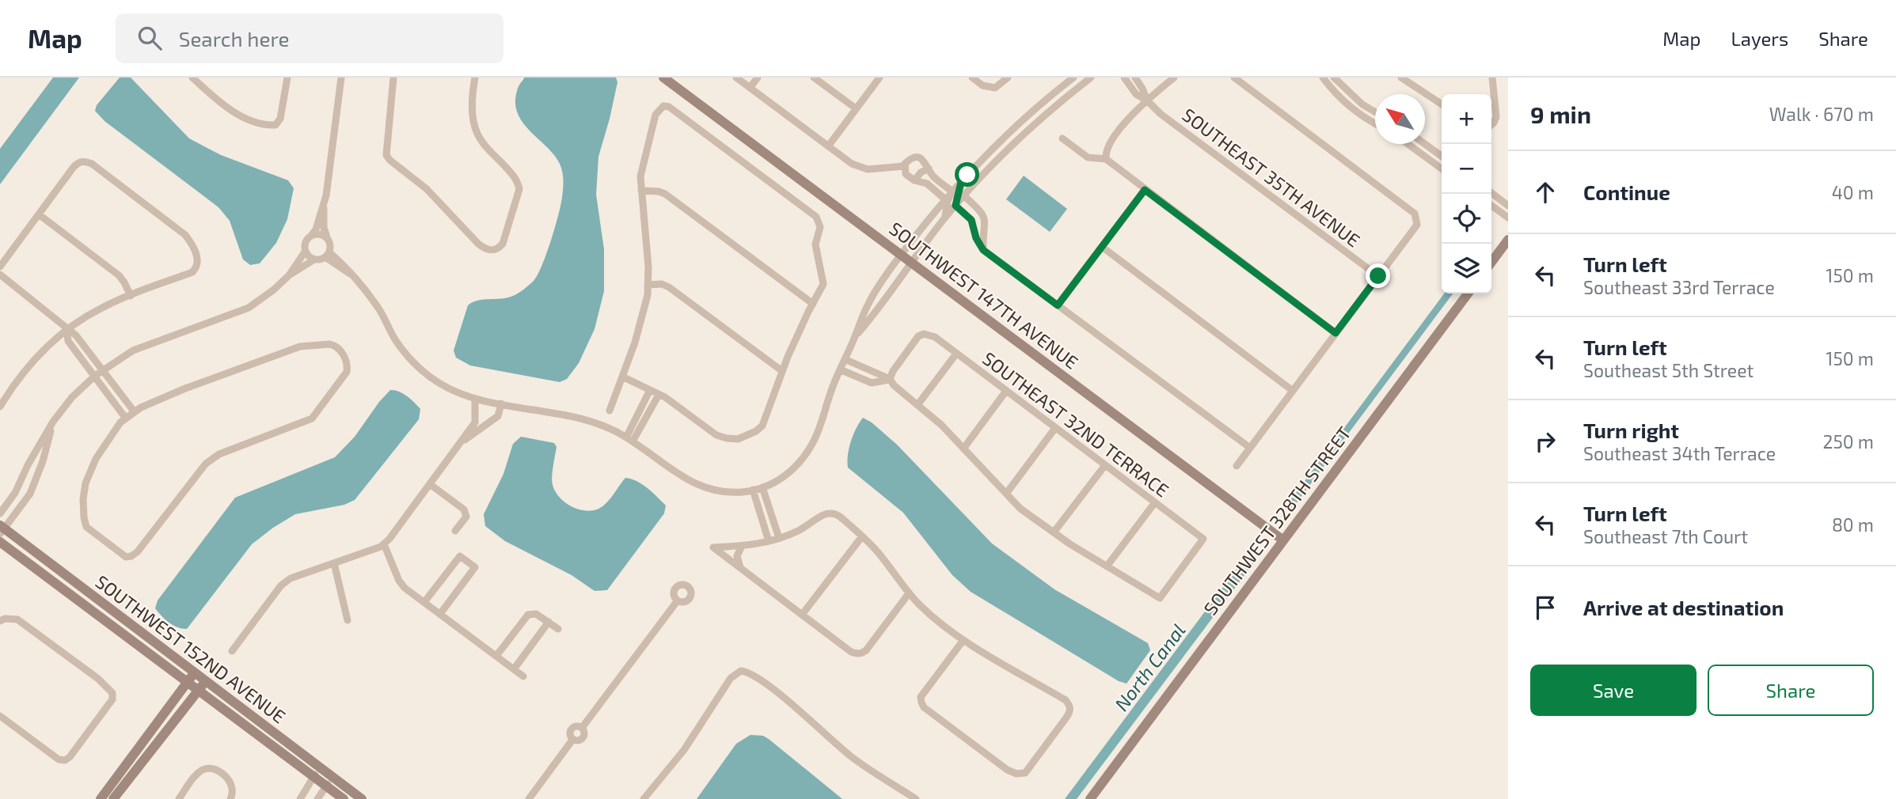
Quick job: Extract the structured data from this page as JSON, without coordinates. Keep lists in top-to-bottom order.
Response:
{
  "streets": {
    "street": [
      "SOUTHEAST 35TH AVENUE",
      "SOUTHWEST 147TH AVENUE",
      "SOUTHEAST 32ND TERRACE",
      "SOUTHWEST 328TH STREET",
      "SOUTHWEST 152ND AVENUE"
    ]
  },
  "crossings": [
    ["SOUTHWEST 147TH AVENUE", "SOUTHWEST 328TH STREET"]
  ],
  "water": ["North Canal"],
  "north": "top left",
  "page": {
    "header": "Map",
    "search": "Search here",
    "nav": ["Map", "Layers", "Share"],
    "heading": ["9 min", "Walk · 670 m"],
    "map_buttons": ["+", "−"],
    "list": [
      ["Continue", "40 m"],
      ["Turn left", "Southeast 33rd Terrace", "150 m"],
      ["Turn left", "Southeast 5th Street", "150 m"],
      ["Turn right", "Southeast 34th Terrace", "250 m"],
      ["Turn left", "Southeast 7th Court", "80 m"],
      "Arrive at destination"
    ],
    "buttons": ["Save", "Share"]
  }
}
